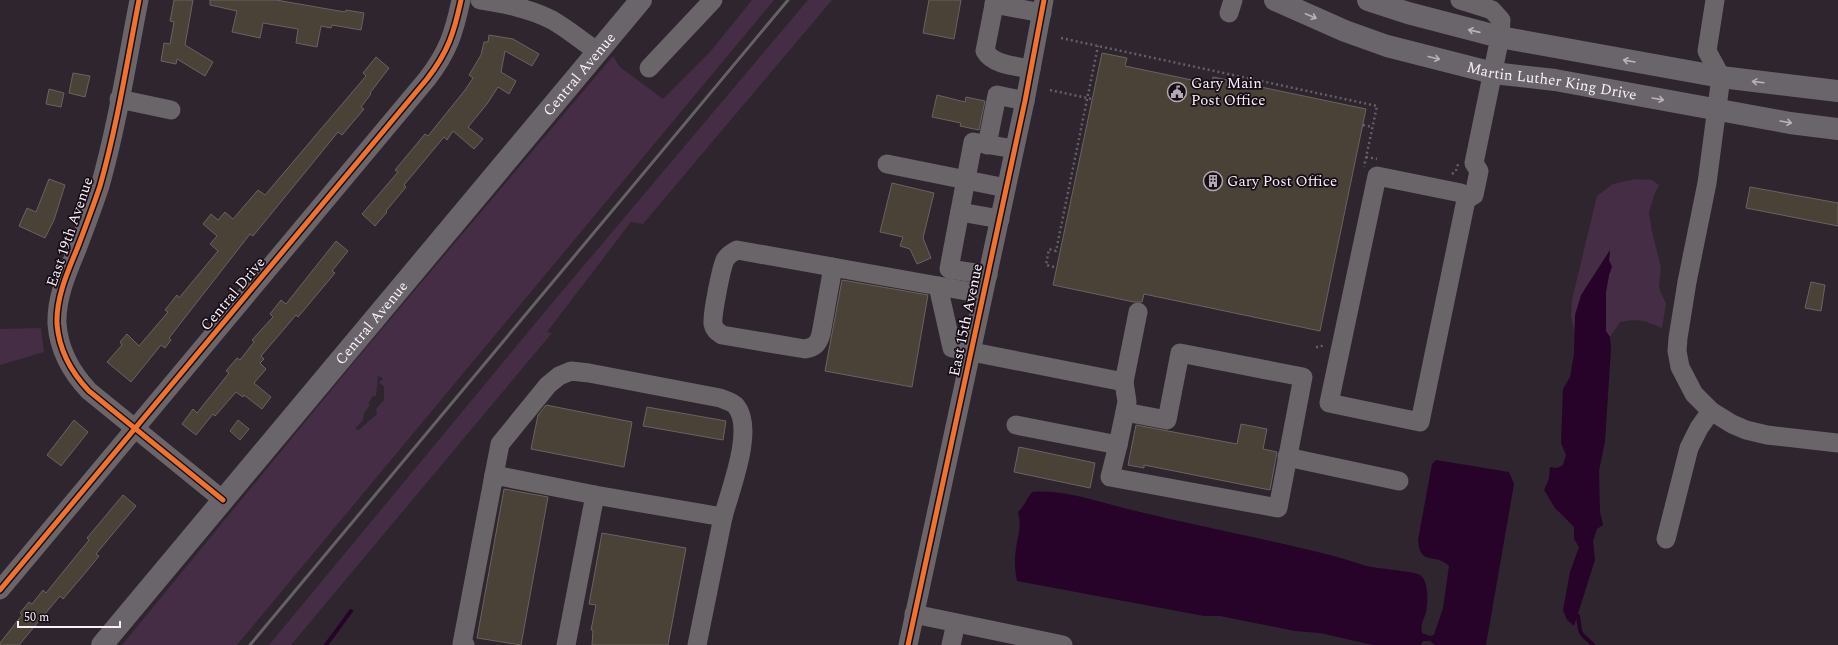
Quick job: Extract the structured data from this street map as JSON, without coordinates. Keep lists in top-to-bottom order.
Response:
{
  "streets": {
    "main road": ["Central Avenue", "Martin Luther King Drive"],
    "street": ["East 19th Avenue", "Central Drive", "East 15th Avenue"]
  },
  "crossings": [
    ["Central Avenue", "East 19th Avenue"],
    ["East 19th Avenue", "Central Drive"]
  ],
  "places": {
    "public building": ["Gary Main Post Office"],
    "building": ["Gary Post Office"]
  },
  "scale_bar": "50 m"
}
